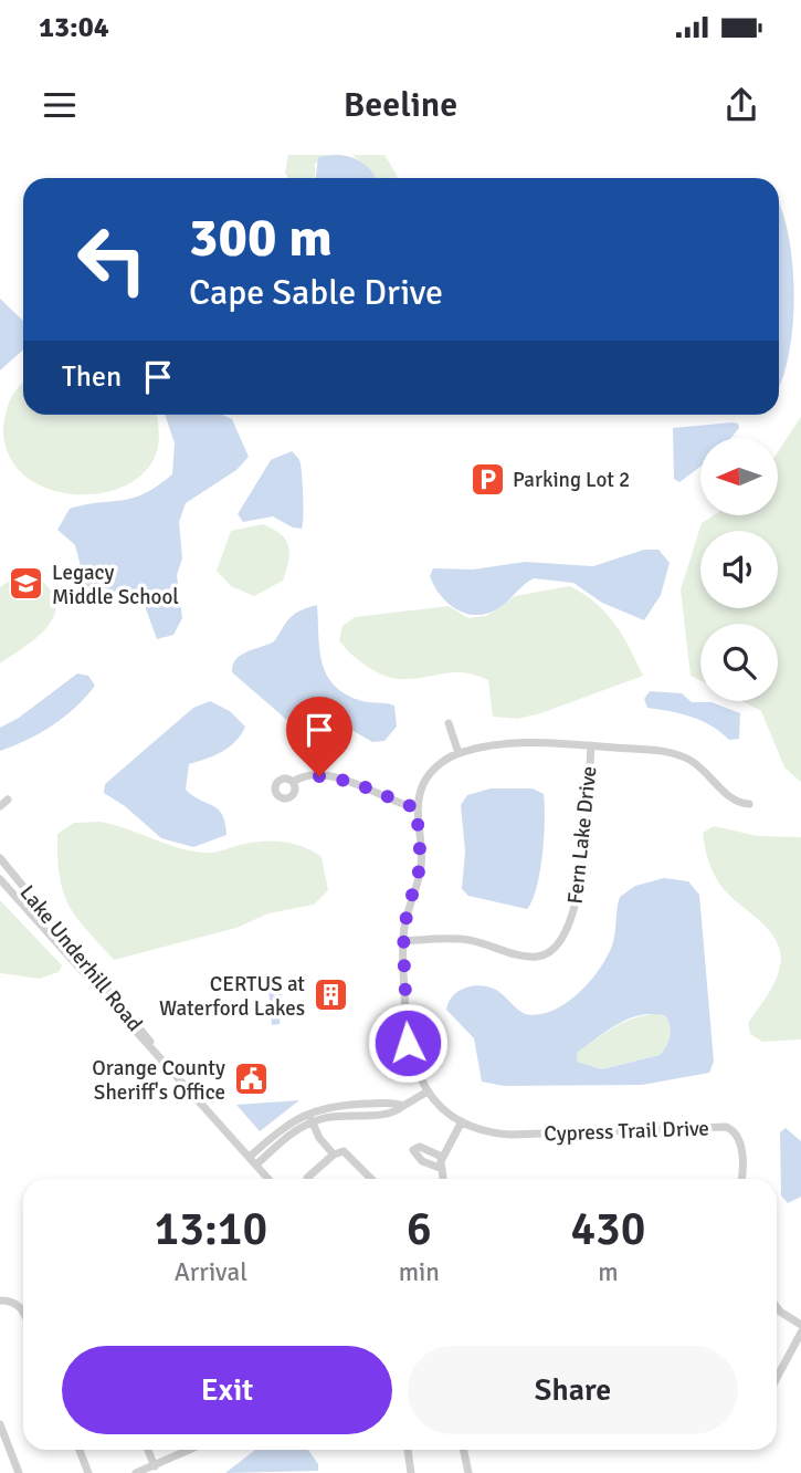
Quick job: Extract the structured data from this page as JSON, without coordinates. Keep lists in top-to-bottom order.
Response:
{
  "streets": {
    "street": ["Fern Lake Drive", "Lake Underhill Road", "Cypress Trail Drive"]
  },
  "crossings": [
    ["Fern Lake Drive", "Cypress Trail Drive"]
  ],
  "places": {
    "parking": ["Parking Lot 2"],
    "school or university": ["Legacy Middle School"],
    "building": ["CERTUS at Waterford Lakes"],
    "public building": ["Orange County Sheriff's Office"]
  },
  "north": "left",
  "page": {
    "status": "13:04",
    "header": "Beeline",
    "turn": ["300 m", "Cape Sable Drive"],
    "then": "Then",
    "eta": [
      "13:10",
      "Arrival",
      "6",
      "min",
      "430",
      "m"
    ],
    "buttons": ["Exit", "Share"]
  }
}
